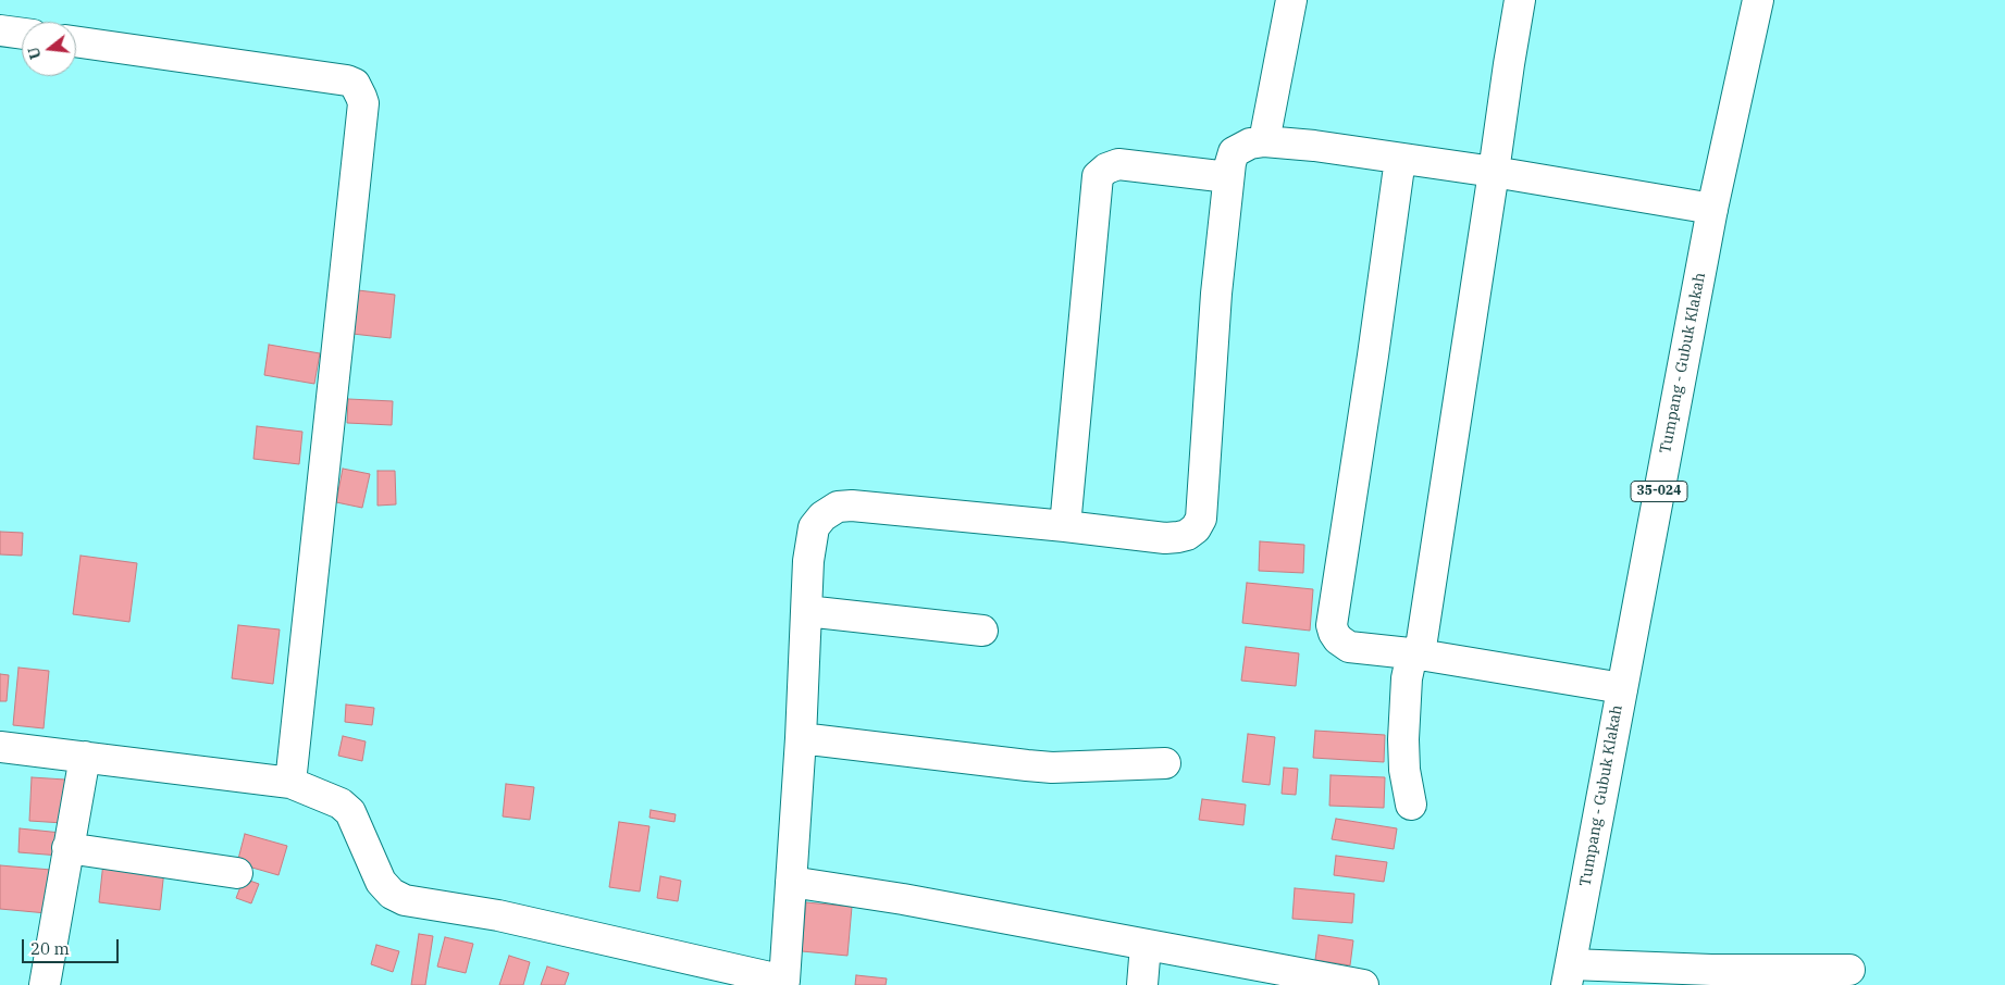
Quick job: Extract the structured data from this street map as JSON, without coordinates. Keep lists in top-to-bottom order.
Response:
{
  "streets": {
    "street": ["Tumpang - Gubuk Klakah", "35-024"]
  },
  "scale_bar": "20 m",
  "north": "left"
}
